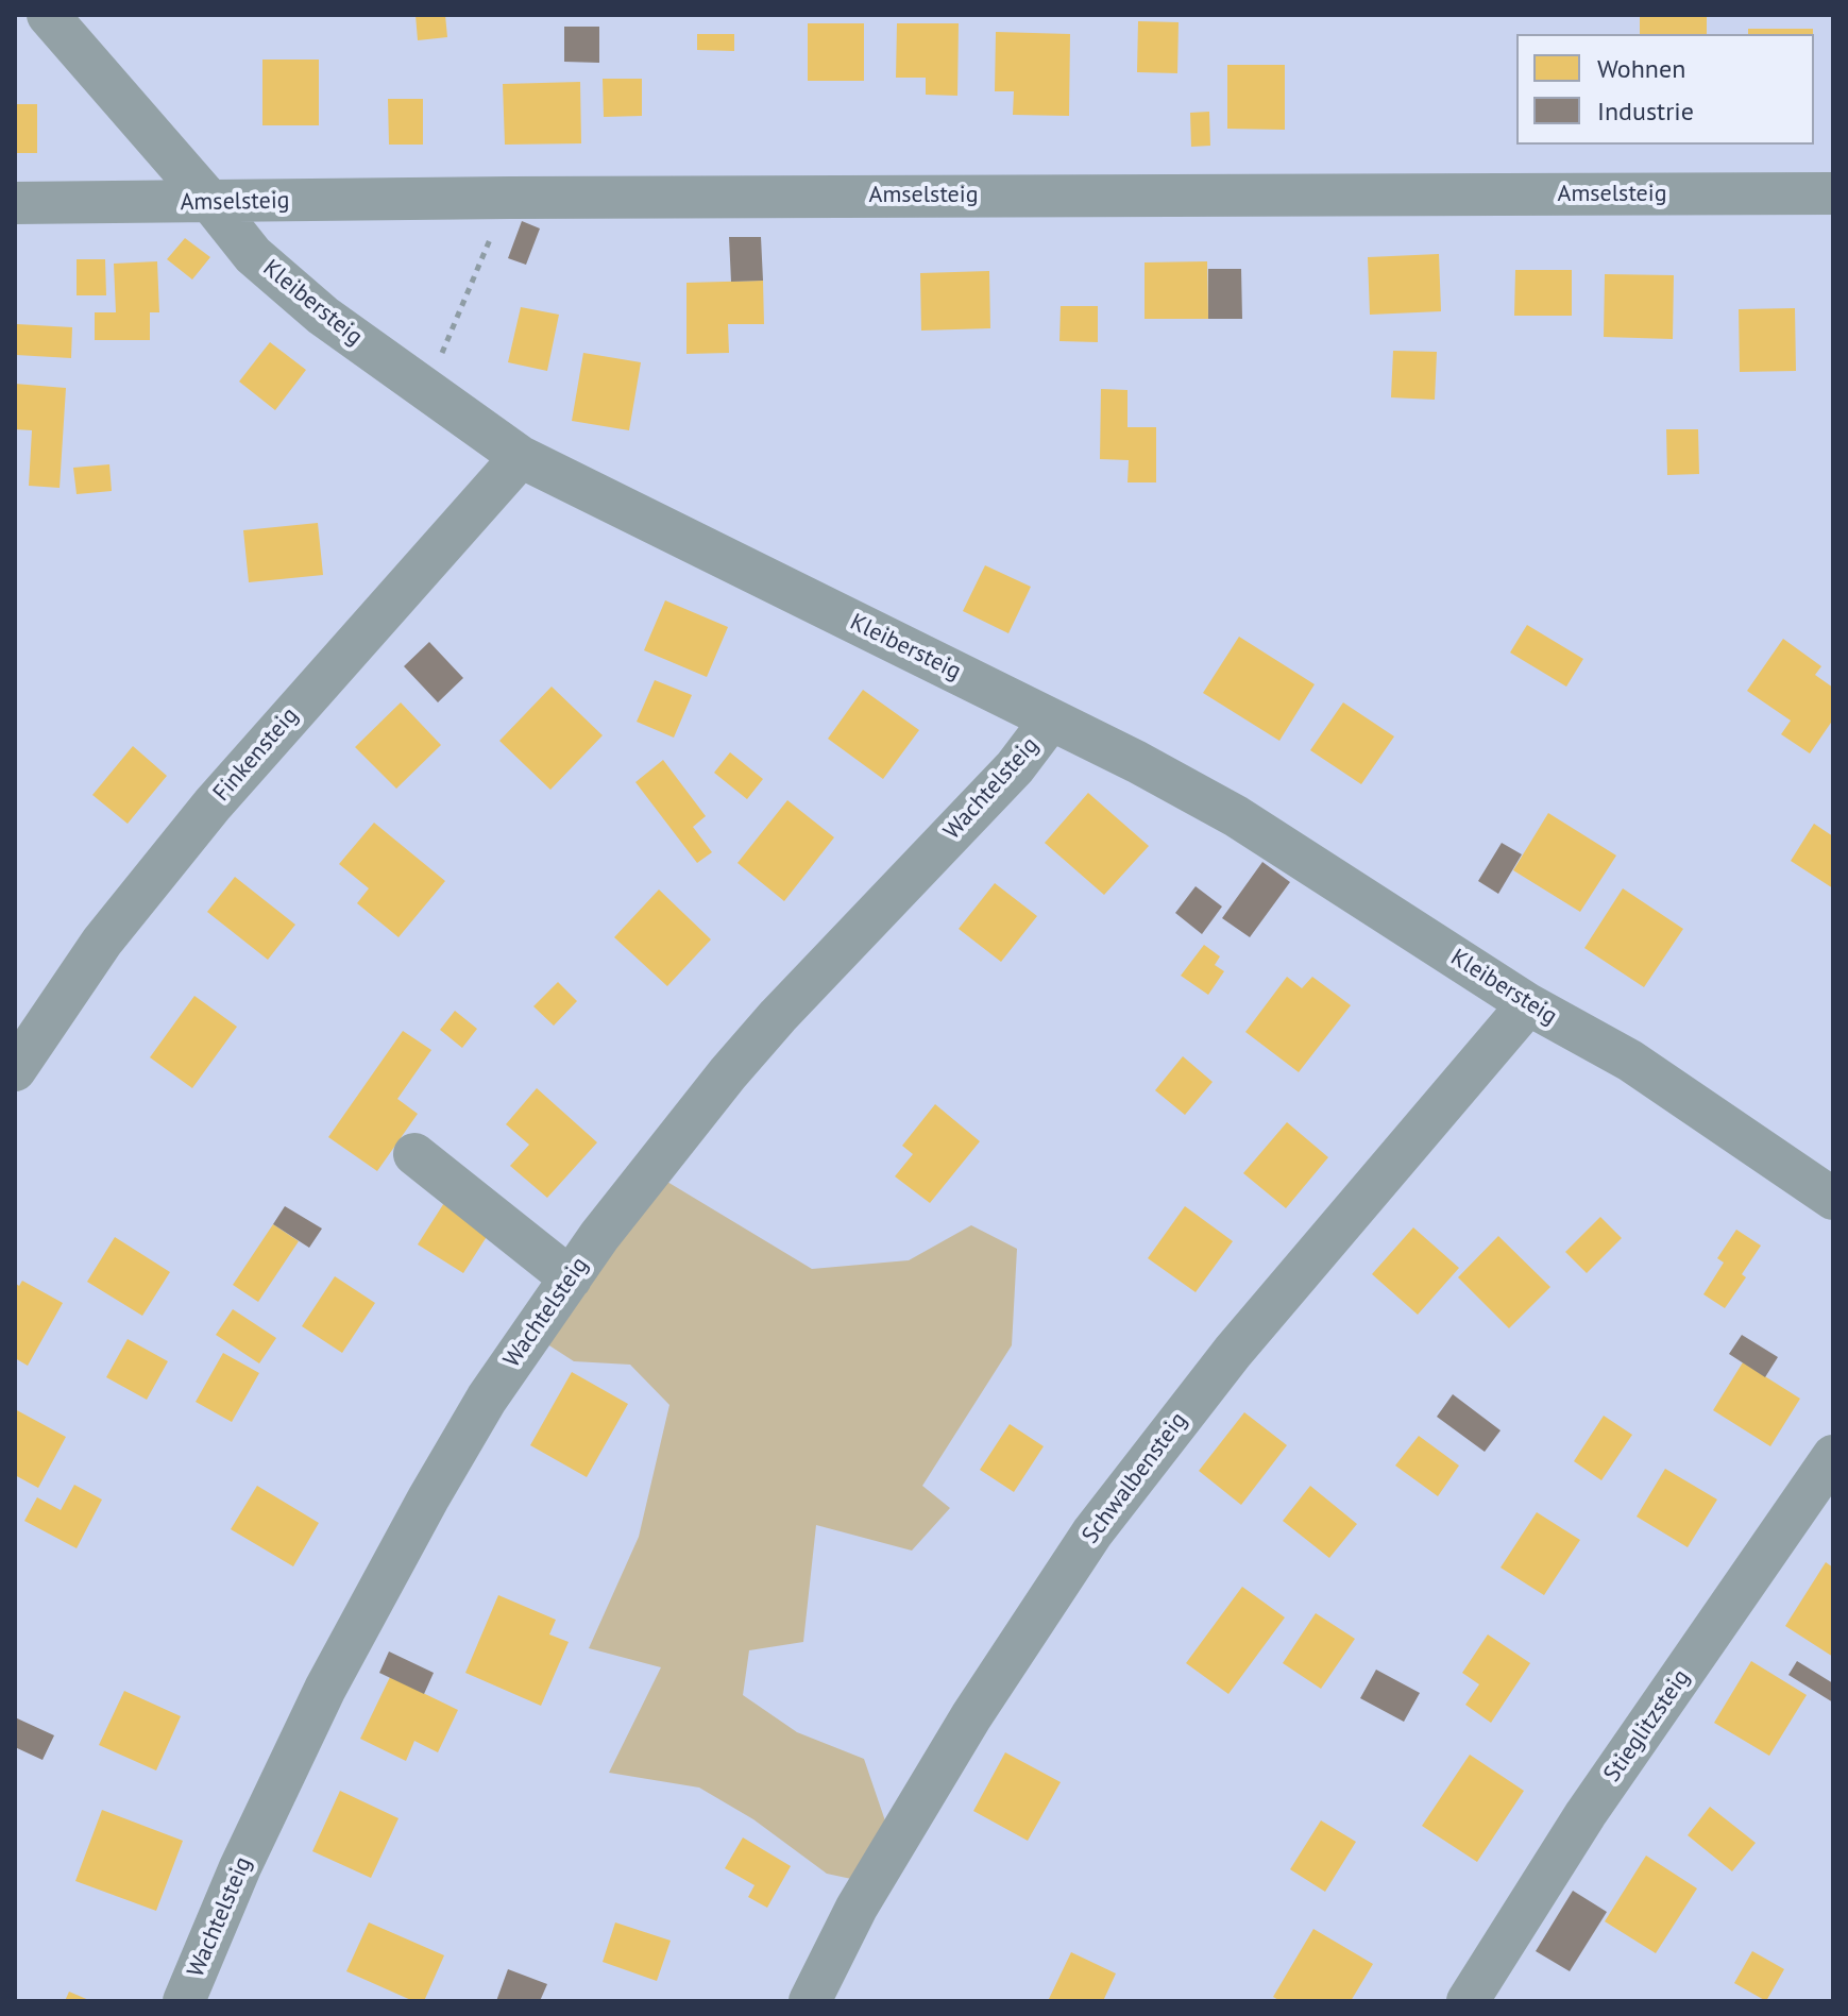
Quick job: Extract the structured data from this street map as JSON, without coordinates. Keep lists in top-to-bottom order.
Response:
{
  "streets": {
    "street": [
      "Amselsteig",
      "Kleibersteig",
      "Finkensteig",
      "Wachtelsteig",
      "Schwalbensteig",
      "Stieglitzsteig"
    ]
  },
  "crossings": [
    ["Amselsteig", "Kleibersteig"],
    ["Kleibersteig", "Finkensteig"],
    ["Kleibersteig", "Wachtelsteig"],
    ["Kleibersteig", "Schwalbensteig"]
  ],
  "legend": ["Wohnen", "Industrie"]
}
